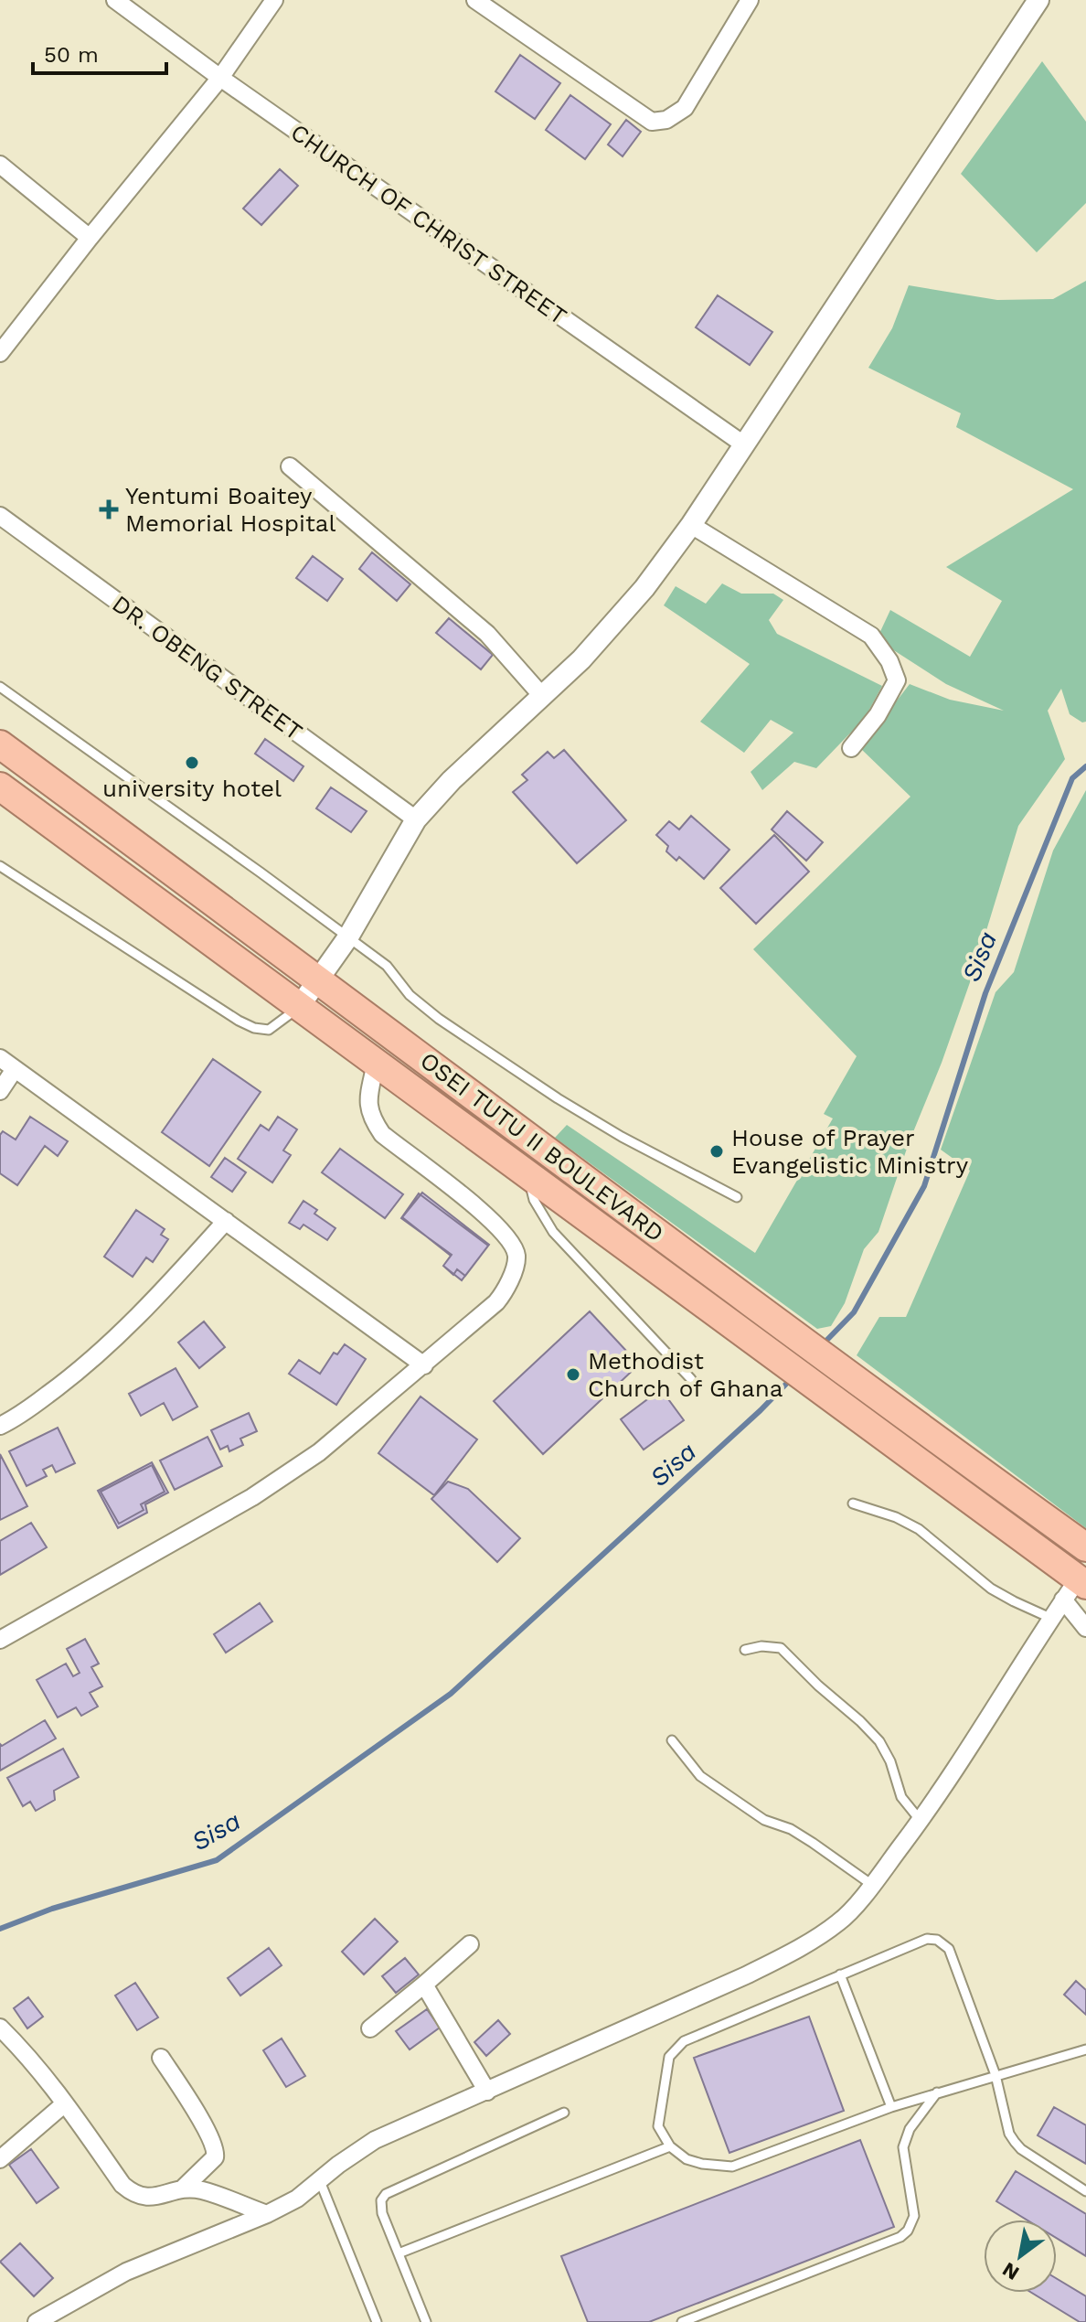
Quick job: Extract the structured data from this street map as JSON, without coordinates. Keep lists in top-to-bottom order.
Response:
{
  "streets": {
    "highway": ["OSEI TUTU II BOULEVARD"],
    "street": ["CHURCH OF CHRIST STREET", "DR. OBENG STREET"]
  },
  "water": ["Sisa"],
  "places": {
    "health": ["Yentumi Boaitey Memorial Hospital"],
    "other": ["university hotel", "House of Prayer Evangelistic Ministry", "Methodist Church of Ghana"]
  },
  "scale_bar": "50 m",
  "north": "bottom left"
}
